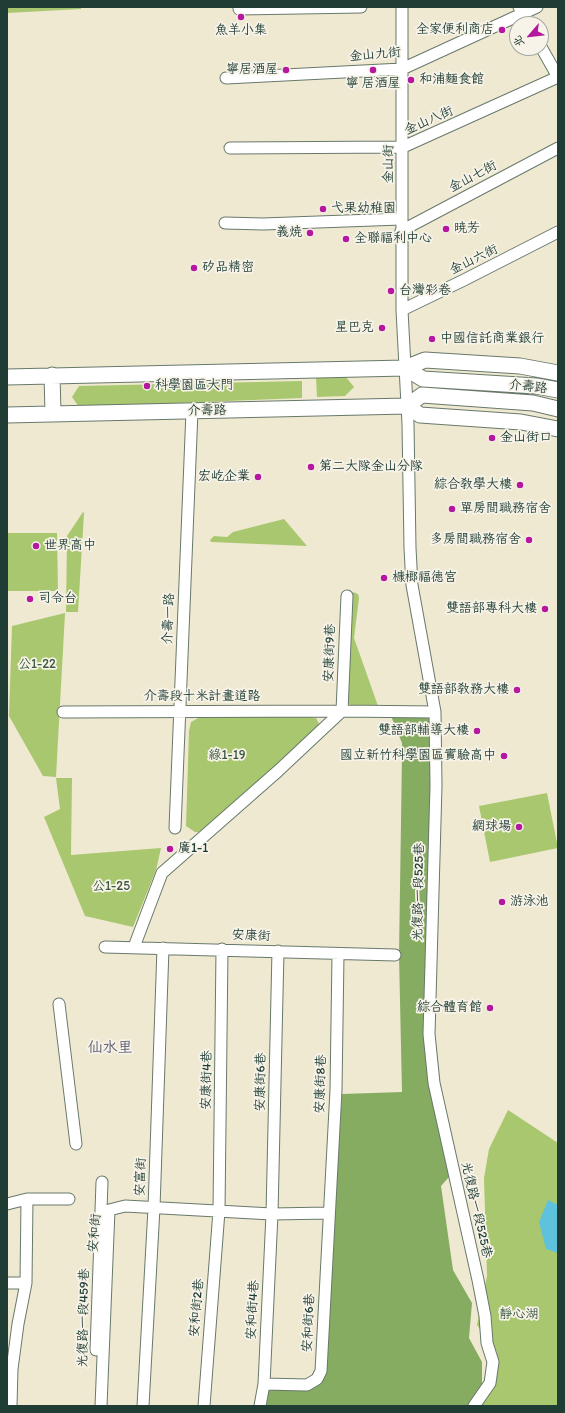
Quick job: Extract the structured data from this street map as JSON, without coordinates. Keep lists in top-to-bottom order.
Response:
{
  "streets": {
    "street": [
      "金山九街",
      "金山八街",
      "金山街",
      "金山七街",
      "金山六街",
      "介壽路",
      "介壽一路",
      "安康街9巷",
      "介壽段十米計畫道路",
      "光復路一段525巷",
      "安康街",
      "安康街4巷",
      "安康街6巷",
      "安康街8巷",
      "安富街",
      "安和街",
      "安和街2巷",
      "安和街4巷",
      "光復路一段459巷",
      "安和街6巷"
    ]
  },
  "crossings": [
    ["金山九街", "金山街"],
    ["金山八街", "金山街"],
    ["金山街", "金山七街"],
    ["金山街", "金山六街"],
    ["金山街", "介壽路"],
    ["金山街", "光復路一段525巷"],
    ["介壽路", "介壽一路"],
    ["介壽路", "光復路一段525巷"],
    ["介壽一路", "介壽段十米計畫道路"],
    ["安康街9巷", "介壽段十米計畫道路"],
    ["介壽段十米計畫道路", "光復路一段525巷"],
    ["安康街", "安康街4巷"],
    ["安康街", "安康街6巷"],
    ["安康街", "安康街8巷"],
    ["安康街", "安富街"],
    ["安康街4巷", "安和街"],
    ["安康街4巷", "安和街2巷"],
    ["安康街6巷", "安和街"],
    ["安康街6巷", "安和街4巷"],
    ["安康街8巷", "安和街"],
    ["安康街8巷", "安和街6巷"],
    ["安富街", "安和街"],
    ["安和街", "安和街2巷"],
    ["安和街", "安和街4巷"],
    ["安和街", "光復路一段459巷"],
    ["安和街", "安和街6巷"],
    ["安和街4巷", "安和街6巷"]
  ],
  "districts": ["仙水里"],
  "parks": [
    "公1-22",
    "綠1-19",
    "公1-25",
    "靜心湖"
  ],
  "places": [
    "魚羊小集",
    "全家便利商店",
    "寧居酒屋",
    "寧 居酒屋",
    "和浦麵食館",
    "弋果幼稚園",
    "暁芳",
    "義焼",
    "全聯福利中心",
    "矽品精密",
    "台灣彩卷",
    "星巴克",
    "中國信託商業銀行",
    "科學園區大門",
    "金山街口",
    "第二大隊金山分隊",
    "宏屹企業",
    "綜合教學大樓",
    "單房間職務宿舍",
    "多房間職務宿舍",
    "世界高中",
    "槺榔福德宮",
    "司令台",
    "雙語部專科大樓",
    "雙語部教務大樓",
    "雙語部輔導大樓",
    "國立新竹科學園區實驗高中",
    "網球場",
    "廣1-1",
    "游泳池",
    "綜合體育館"
  ],
  "north": "bottom left"
}
